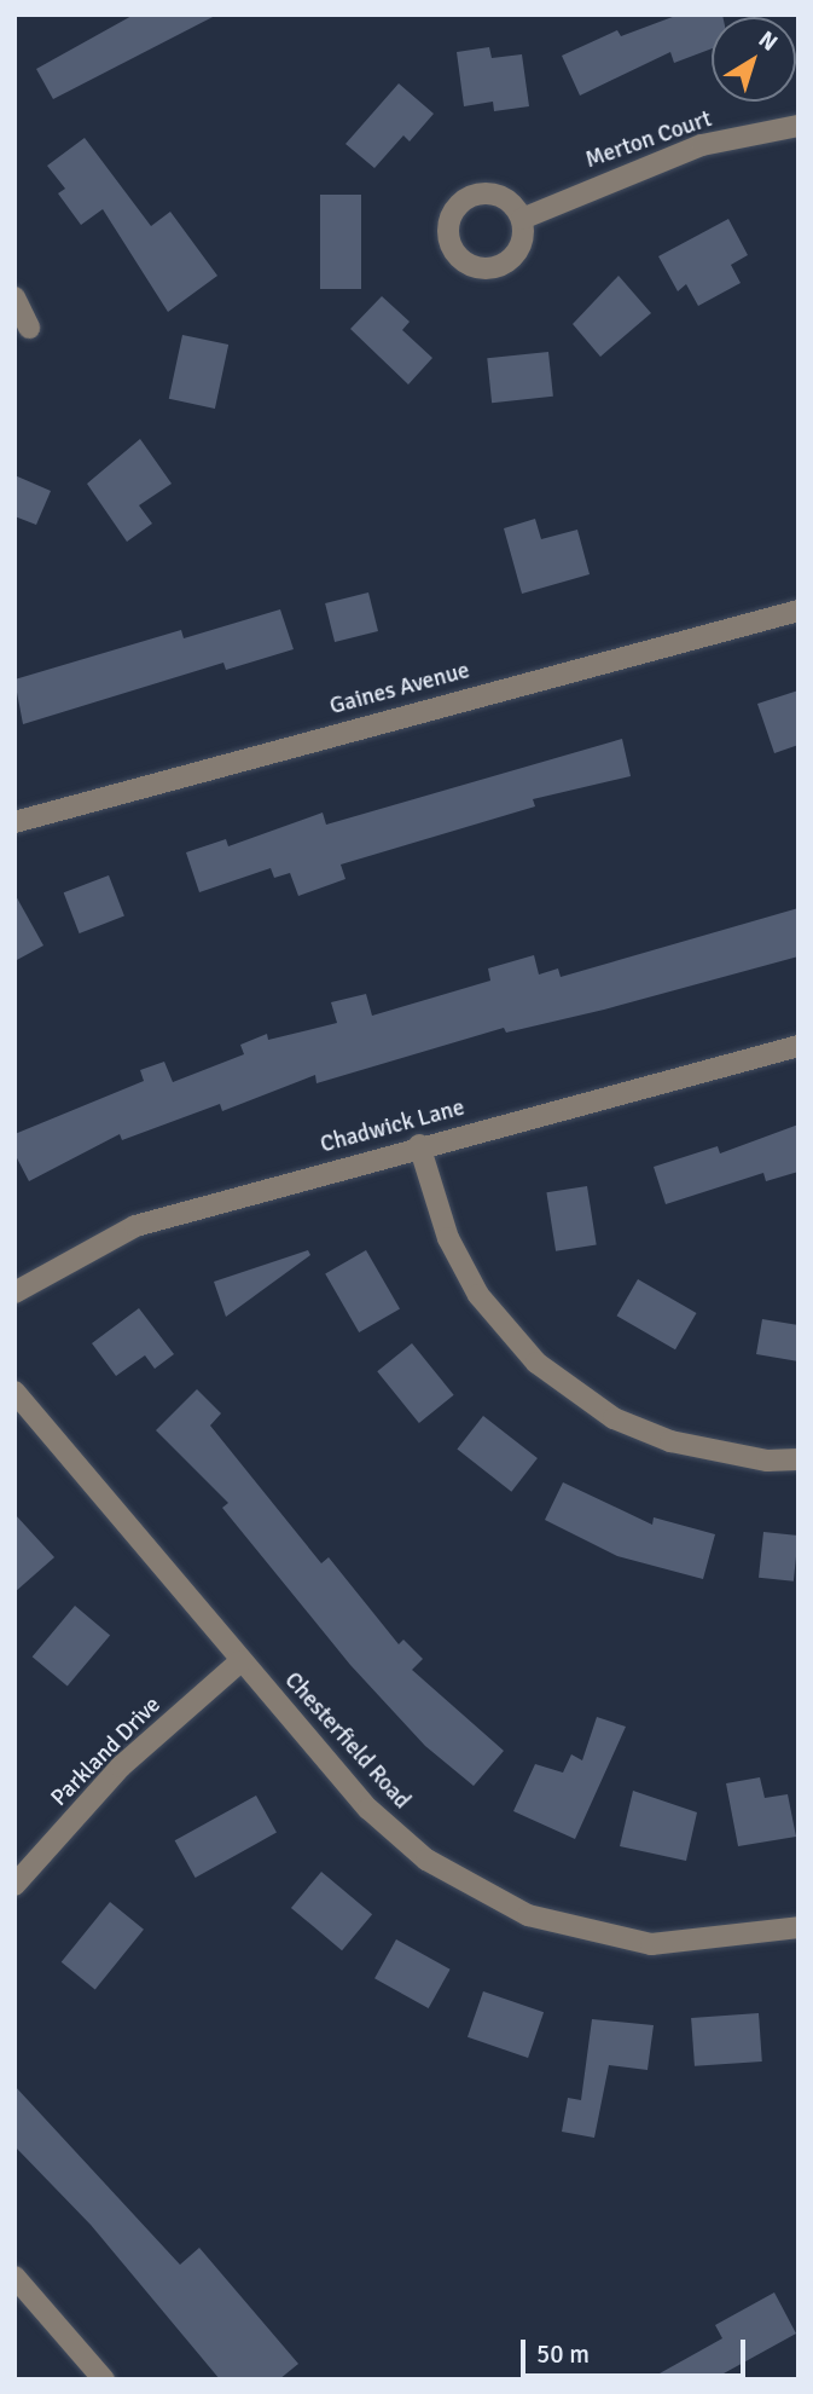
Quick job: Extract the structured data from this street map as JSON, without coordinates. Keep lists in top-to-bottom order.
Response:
{
  "streets": {
    "street": [
      "Merton Court",
      "Gaines Avenue",
      "Chadwick Lane",
      "Chesterfield Road",
      "Parkland Drive"
    ]
  },
  "crossings": [
    ["Chesterfield Road", "Parkland Drive"]
  ],
  "scale_bar": "50 m",
  "north": "top right"
}
